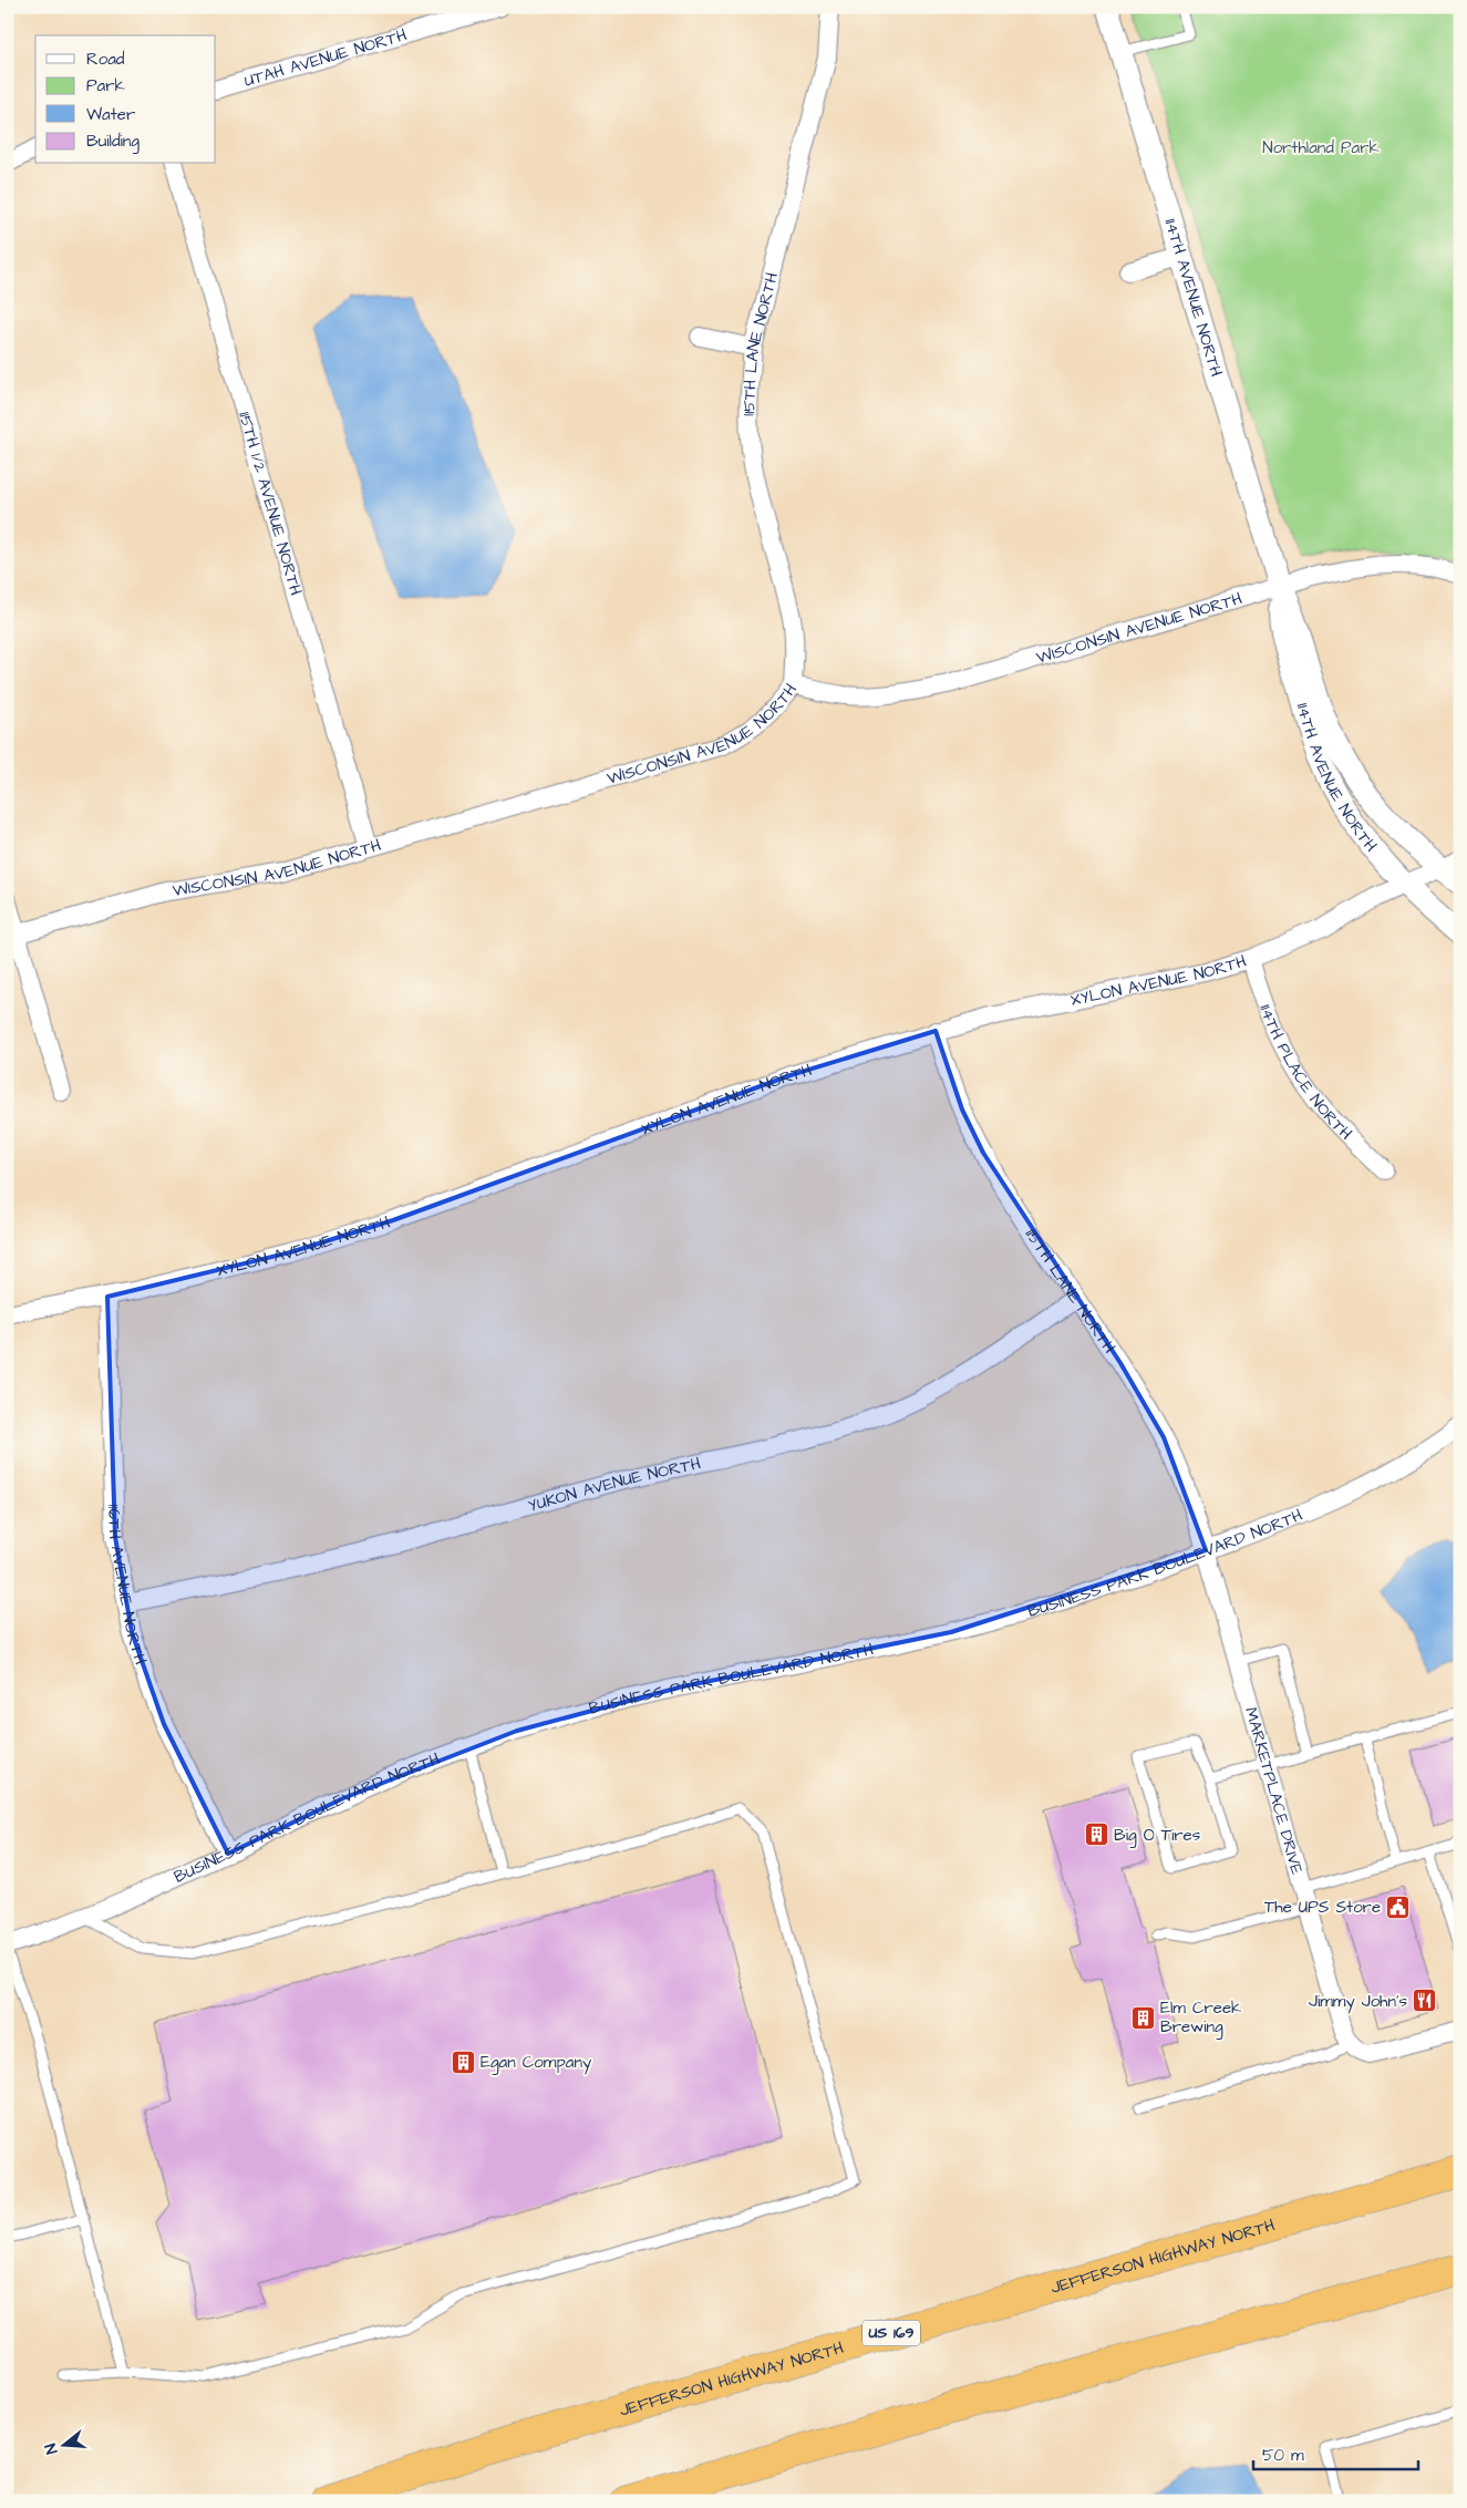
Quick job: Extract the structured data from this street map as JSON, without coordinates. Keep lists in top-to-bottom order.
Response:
{
  "streets": {
    "highway": ["JEFFERSON HIGHWAY NORTH", "US 169"],
    "street": [
      "UTAH AVENUE NORTH",
      "114TH AVENUE NORTH",
      "115TH LANE NORTH",
      "115TH 1/2 AVENUE NORTH",
      "WISCONSIN AVENUE NORTH",
      "XYLON AVENUE NORTH",
      "114TH PLACE NORTH",
      "YUKON AVENUE NORTH",
      "BUSINESS PARK BOULEVARD NORTH",
      "116TH AVENUE NORTH",
      "MARKETPLACE DRIVE"
    ]
  },
  "crossings": [
    ["114TH AVENUE NORTH", "WISCONSIN AVENUE NORTH"],
    ["114TH AVENUE NORTH", "XYLON AVENUE NORTH"],
    ["115TH LANE NORTH", "WISCONSIN AVENUE NORTH"],
    ["115TH LANE NORTH", "XYLON AVENUE NORTH"],
    ["115TH LANE NORTH", "YUKON AVENUE NORTH"],
    ["115TH LANE NORTH", "BUSINESS PARK BOULEVARD NORTH"],
    ["115TH LANE NORTH", "MARKETPLACE DRIVE"],
    ["115TH 1/2 AVENUE NORTH", "WISCONSIN AVENUE NORTH"],
    ["XYLON AVENUE NORTH", "114TH PLACE NORTH"],
    ["XYLON AVENUE NORTH", "116TH AVENUE NORTH"],
    ["YUKON AVENUE NORTH", "116TH AVENUE NORTH"],
    ["BUSINESS PARK BOULEVARD NORTH", "116TH AVENUE NORTH"],
    ["BUSINESS PARK BOULEVARD NORTH", "MARKETPLACE DRIVE"]
  ],
  "parks": ["Northland Park"],
  "places": {
    "building": ["Big O Tires", "Elm Creek Brewing", "Egan Company"],
    "public building": ["The UPS Store"],
    "restaurant": ["Jimmy John's"]
  },
  "legend": [
    "Road",
    "Park",
    "Water",
    "Building"
  ],
  "scale_bar": "50 m",
  "north": "left"
}
